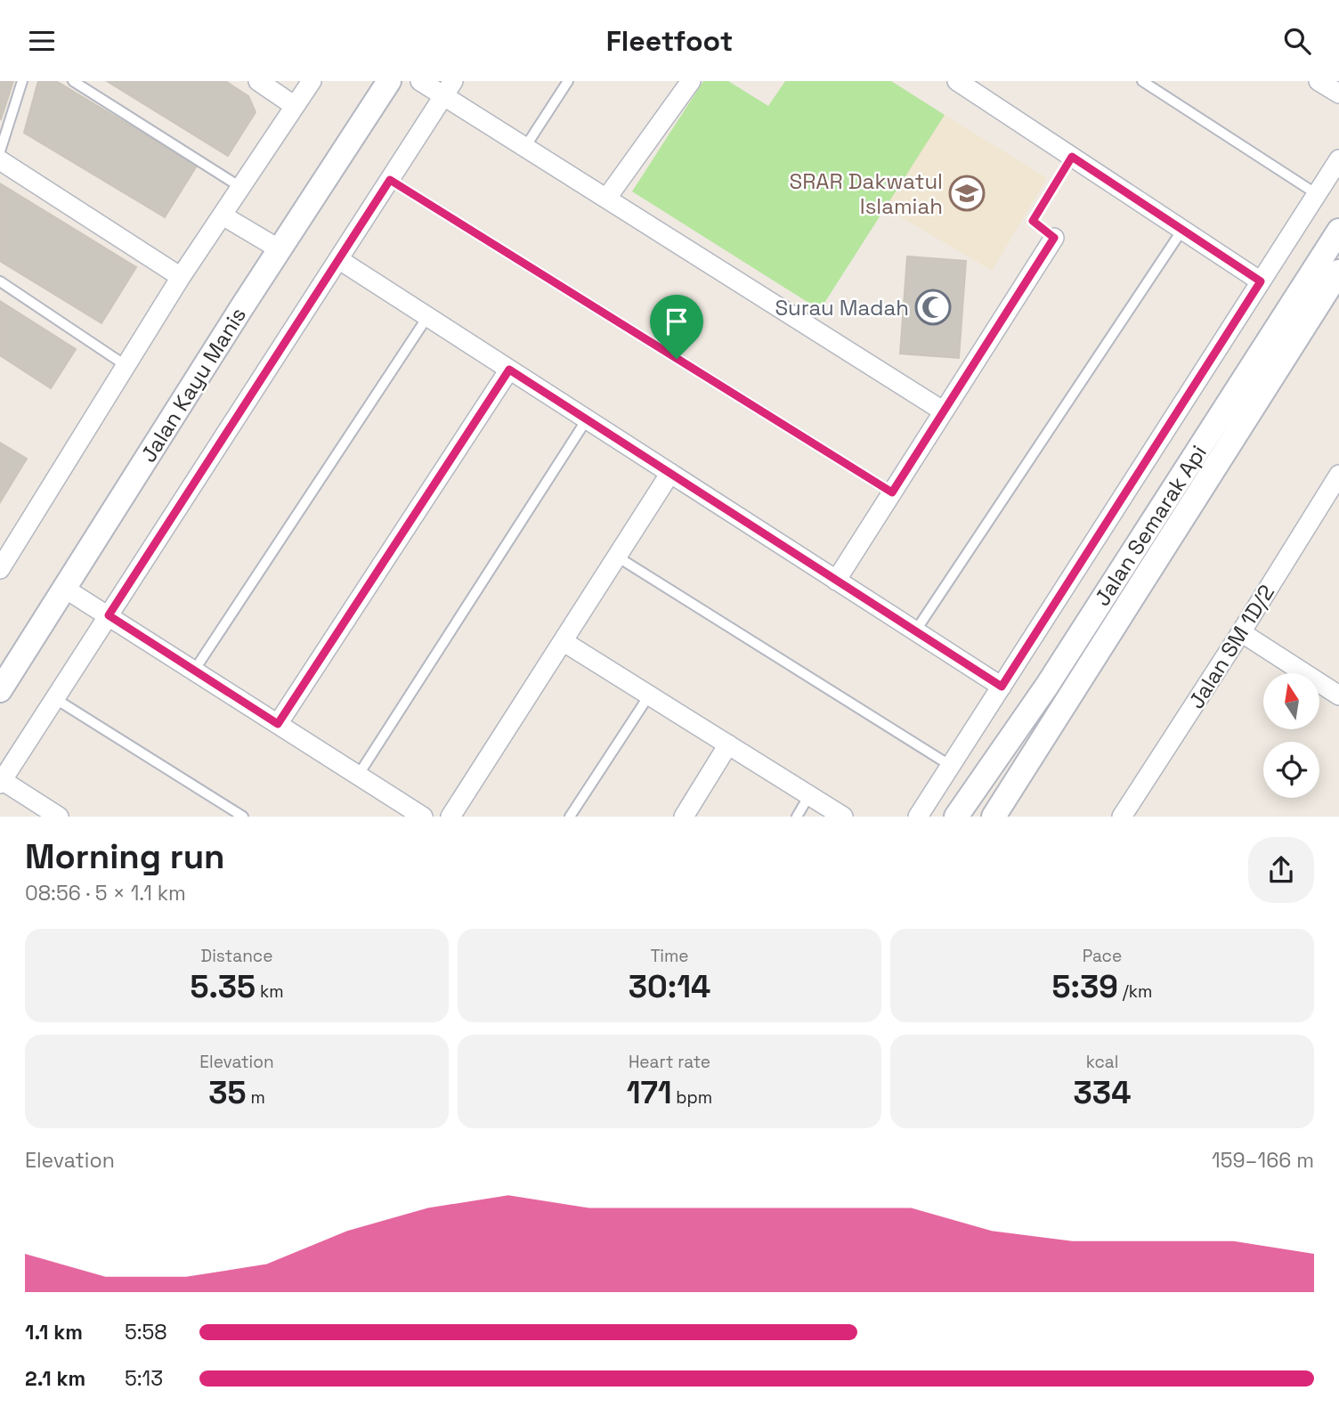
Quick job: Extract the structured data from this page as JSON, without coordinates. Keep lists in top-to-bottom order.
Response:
{
  "streets": {
    "street": ["Jalan Kayu Manis", "Jalan Semarak Api", "Jalan SM 1D/2"]
  },
  "places": {
    "school or university": ["SRAR Dakwatul Islamiah"],
    "mosque": ["Surau Madah"]
  },
  "north": "top",
  "page": {
    "header": "Fleetfoot",
    "heading": ["Morning run", "08:56 · 5 × 1.1 km"],
    "stats": [
      ["Distance", "5.35 km"],
      ["Time", "30:14"],
      ["Pace", "5:39 /km"],
      ["Elevation", "35 m"],
      ["Heart rate", "171 bpm"],
      ["kcal", "334"]
    ],
    "chart": ["Elevation", "159–166 m"],
    "list": [
      {
        "name": "1.1 km",
        "note": "5:58"
      },
      {
        "name": "2.1 km",
        "note": "5:13"
      }
    ]
  }
}
